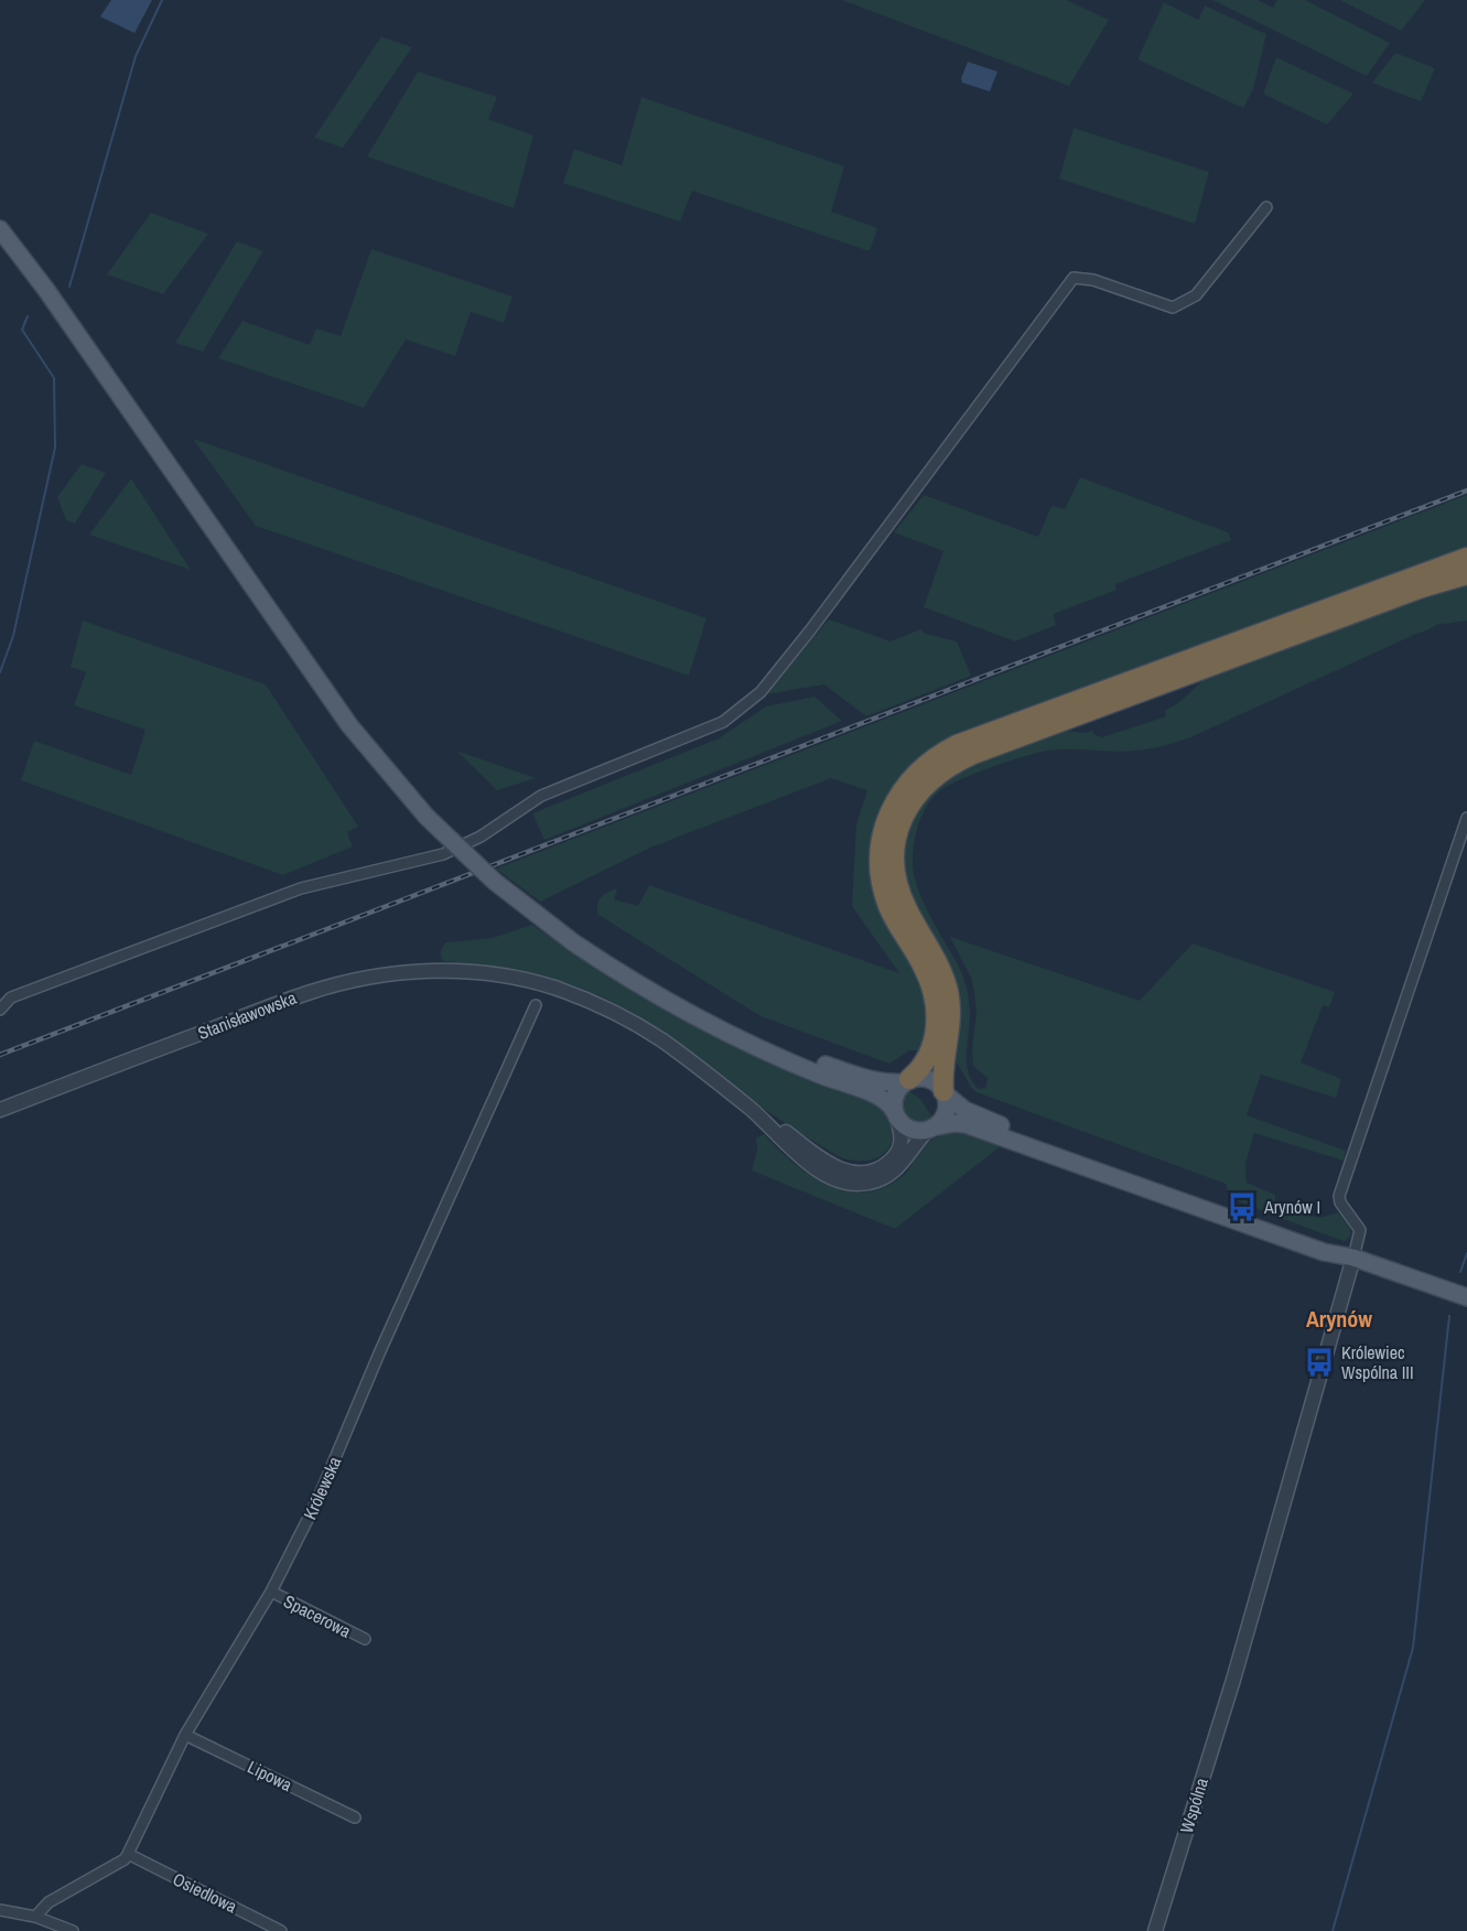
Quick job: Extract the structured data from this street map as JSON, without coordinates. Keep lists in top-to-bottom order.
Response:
{
  "streets": {
    "street": [
      "Stanisławowska",
      "Królewska",
      "Spacerowa",
      "Lipowa",
      "Wspólna",
      "Osiedlowa"
    ]
  },
  "crossings": [
    ["Królewska", "Spacerowa"],
    ["Królewska", "Lipowa"],
    ["Królewska", "Osiedlowa"]
  ],
  "districts": ["Arynów"],
  "places": {
    "bus stop": ["Arynów I", "Królewiec Wspólna III"]
  }
}
